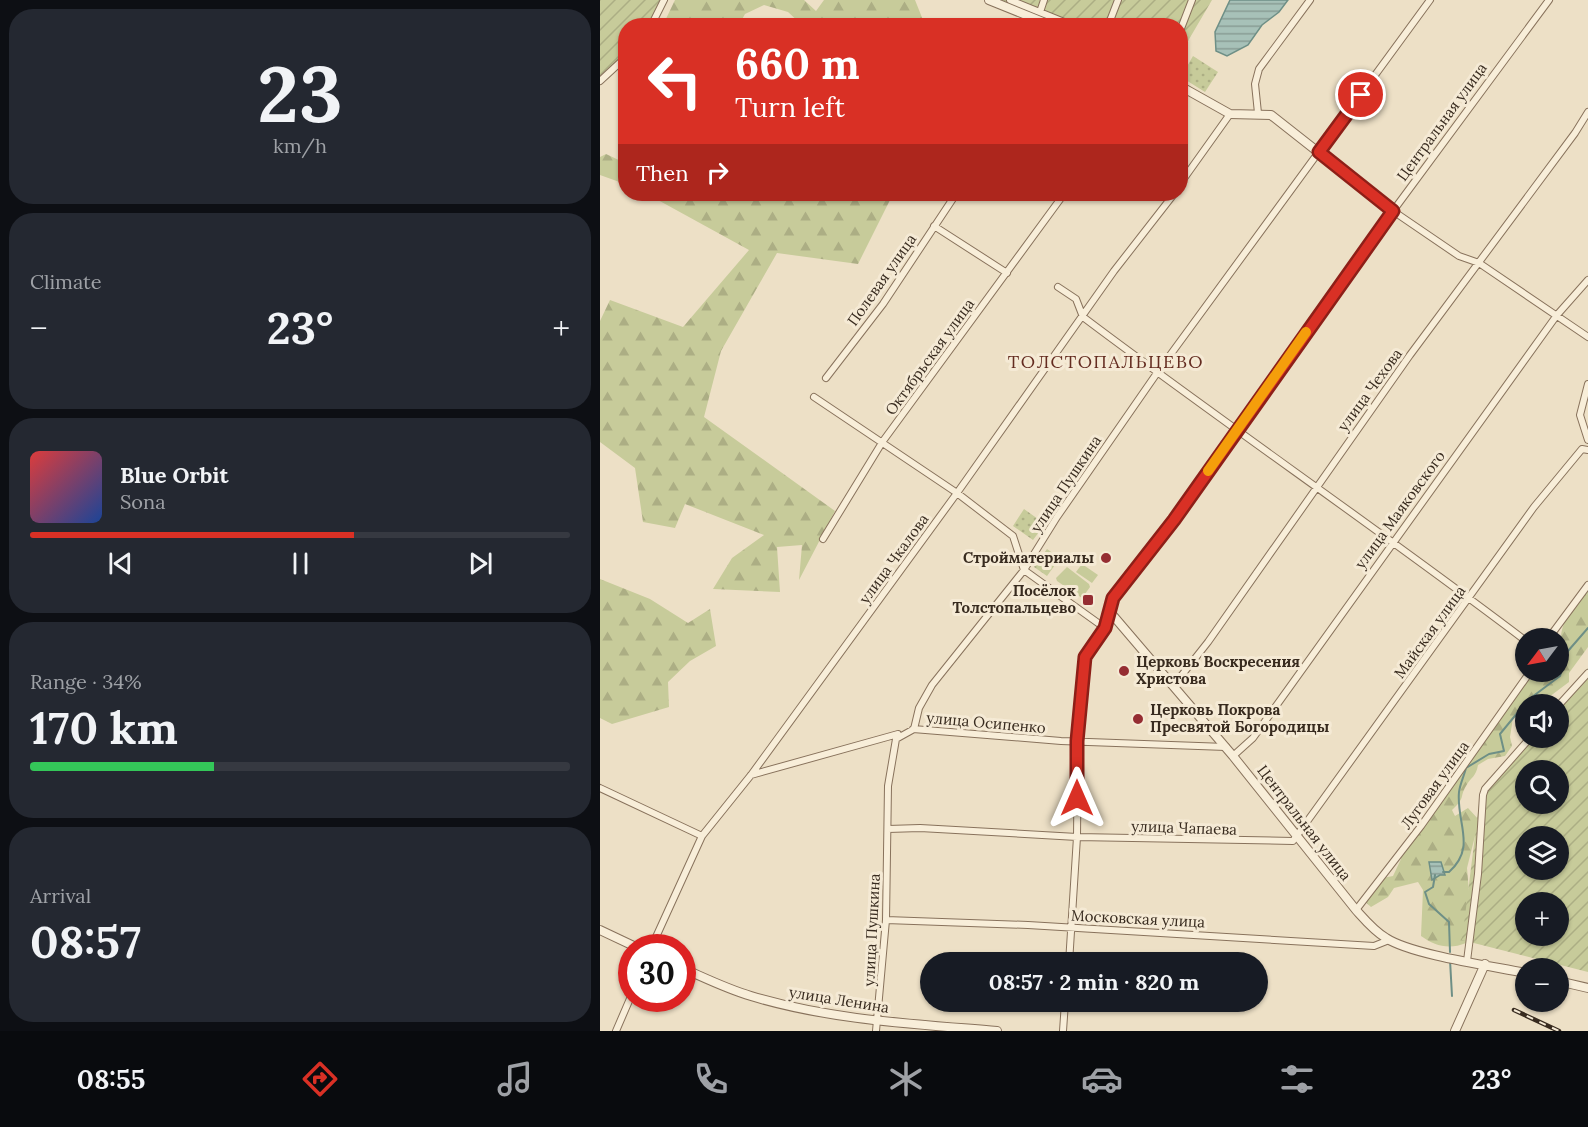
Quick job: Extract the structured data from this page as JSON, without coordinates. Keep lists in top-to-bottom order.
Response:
{
  "streets": {
    "street": [
      "Центральная улица",
      "Полевая улица",
      "Октябрьская улица",
      "улица Чехова",
      "улица Пушкина",
      "улица Маяковского",
      "улица Чкалова",
      "Майская улица",
      "улица Осипенко",
      "Луговая улица",
      "улица Чапаева",
      "Московская улица",
      "улица Ленина"
    ]
  },
  "crossings": [
    ["Центральная улица", "улица Чехова"],
    ["Центральная улица", "улица Маяковского"],
    ["Центральная улица", "Майская улица"],
    ["Центральная улица", "улица Осипенко"],
    ["Центральная улица", "Луговая улица"],
    ["Центральная улица", "улица Чапаева"],
    ["Центральная улица", "Московская улица"],
    ["улица Пушкина", "улица Осипенко"],
    ["улица Пушкина", "улица Чапаева"],
    ["улица Пушкина", "Московская улица"],
    ["улица Пушкина", "улица Ленина"],
    ["улица Чкалова", "улица Осипенко"],
    ["Майская улица", "улица Чапаева"]
  ],
  "districts": ["ТОЛСТОПАЛЬЦЕВО"],
  "places": {
    "other": ["Стройматериалы", "Церковь Воскресения Христова", "Церковь Покрова Пресвятой Богородицы"],
    "transit": ["Посёлок Толстопальцево"]
  },
  "north": "bottom left",
  "page": {
    "tile": [
      ["23", "km/h"],
      "Climate",
      ["Range · 34%", "170 km"],
      ["Arrival", "08:57"]
    ],
    "turn": ["660 m", "Turn left"],
    "then": "Then",
    "heat": ["−", "23°", "+"],
    "song": ["Blue Orbit", "Sona"],
    "map_buttons": ["+", "−"],
    "limit": "30",
    "trip": "08:57 · 2 min · 820 m",
    "tabs": ["08:55", "23°"]
  }
}
